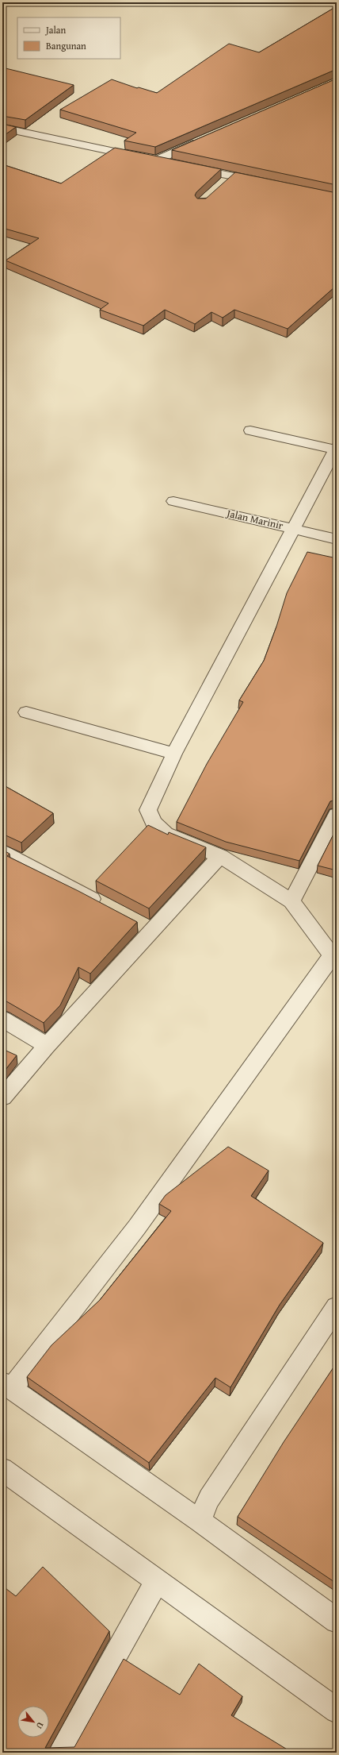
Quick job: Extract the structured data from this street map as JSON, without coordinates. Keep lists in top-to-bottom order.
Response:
{
  "streets": {
    "street": ["Jalan Marinir"]
  },
  "legend": ["Jalan", "Bangunan"],
  "north": "bottom right"
}
